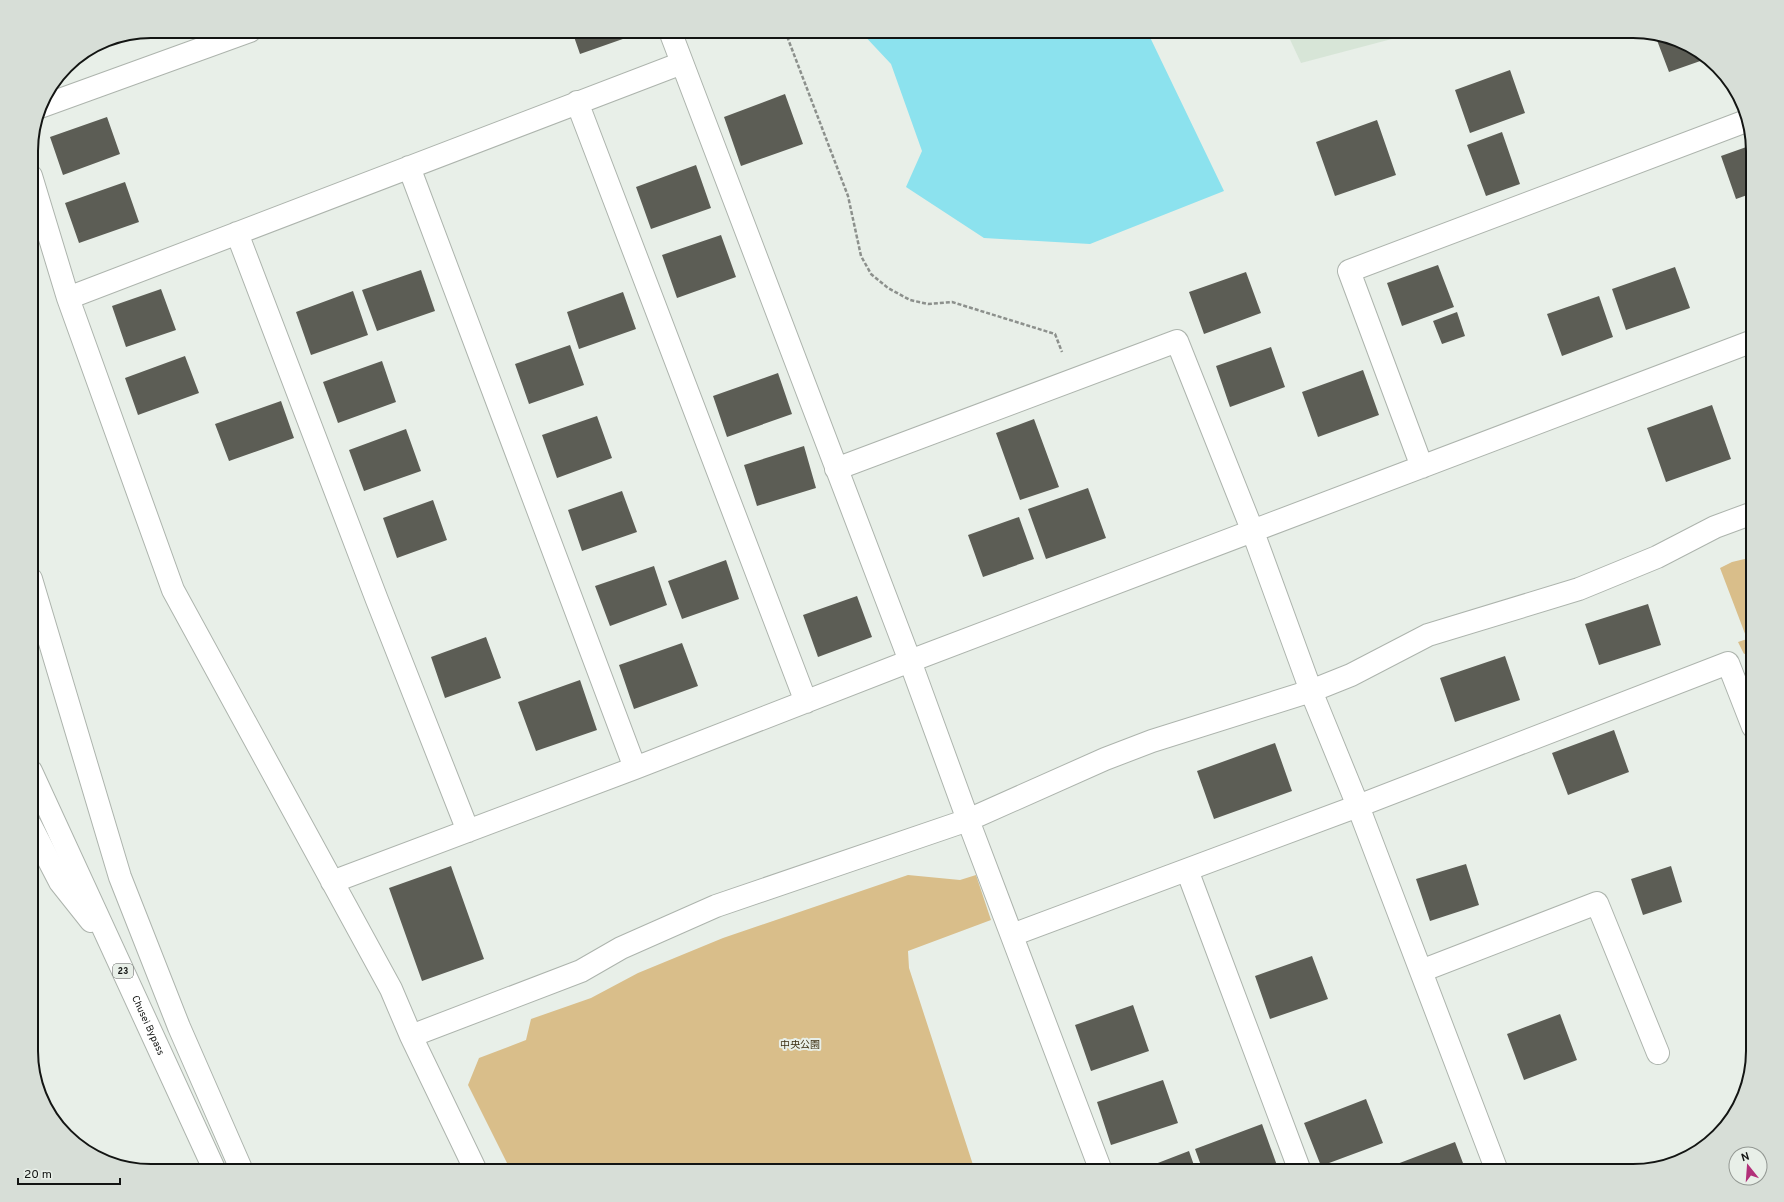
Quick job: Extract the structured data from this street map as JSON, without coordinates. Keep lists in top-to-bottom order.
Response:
{
  "streets": {
    "main road": ["23", "Chusei Bypass"]
  },
  "parks": ["中央公園"],
  "scale_bar": "20 m",
  "north": "top"
}
